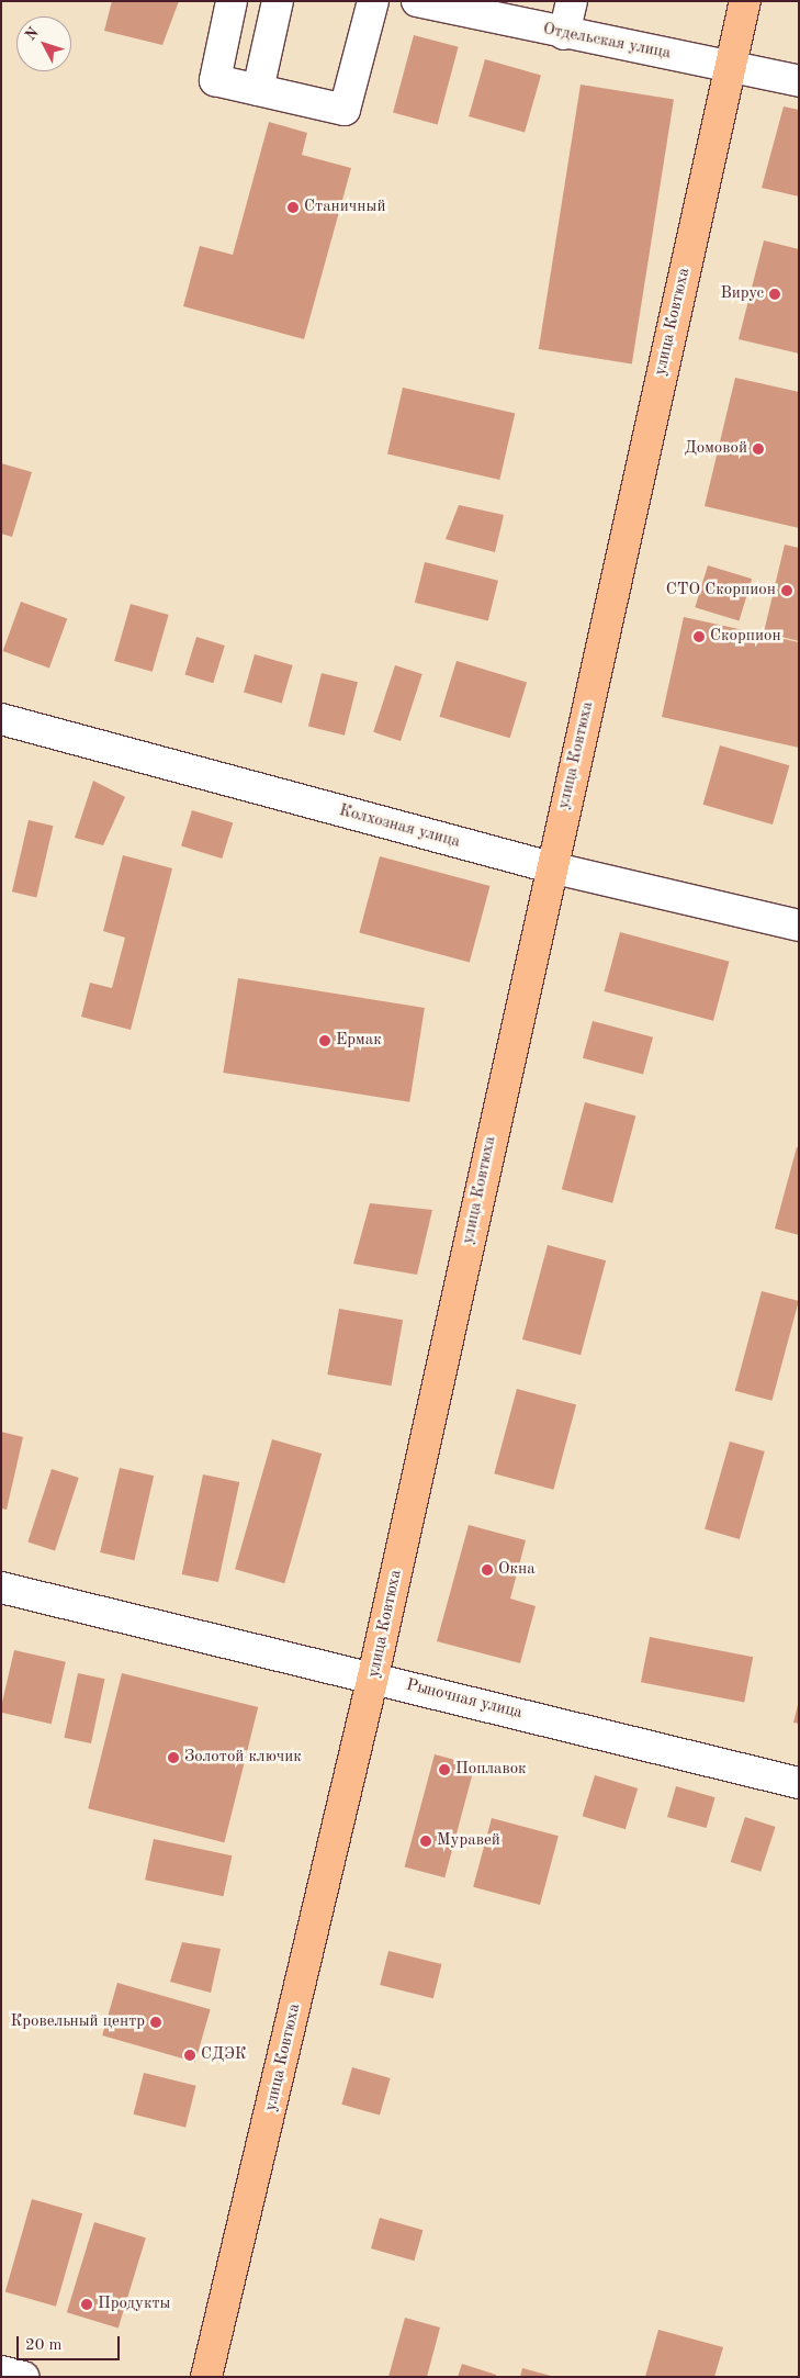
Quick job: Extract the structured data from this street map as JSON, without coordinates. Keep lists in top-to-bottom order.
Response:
{
  "streets": {
    "main road": ["улица Ковтюха"],
    "street": ["Отдельская улица", "Колхозная улица", "Рыночная улица"]
  },
  "crossings": [
    ["Отдельская улица", "улица Ковтюха"],
    ["улица Ковтюха", "Колхозная улица"],
    ["улица Ковтюха", "Рыночная улица"]
  ],
  "places": [
    "Станичный",
    "Вирус",
    "Домовой",
    "СТО Скорпион",
    "Скорпион",
    "Ермак",
    "Окна",
    "Золотой ключик",
    "Поплавок",
    "Муравей",
    "Кровельный центр",
    "СДЭК",
    "Продукты"
  ],
  "scale_bar": "20 m",
  "north": "top left"
}
